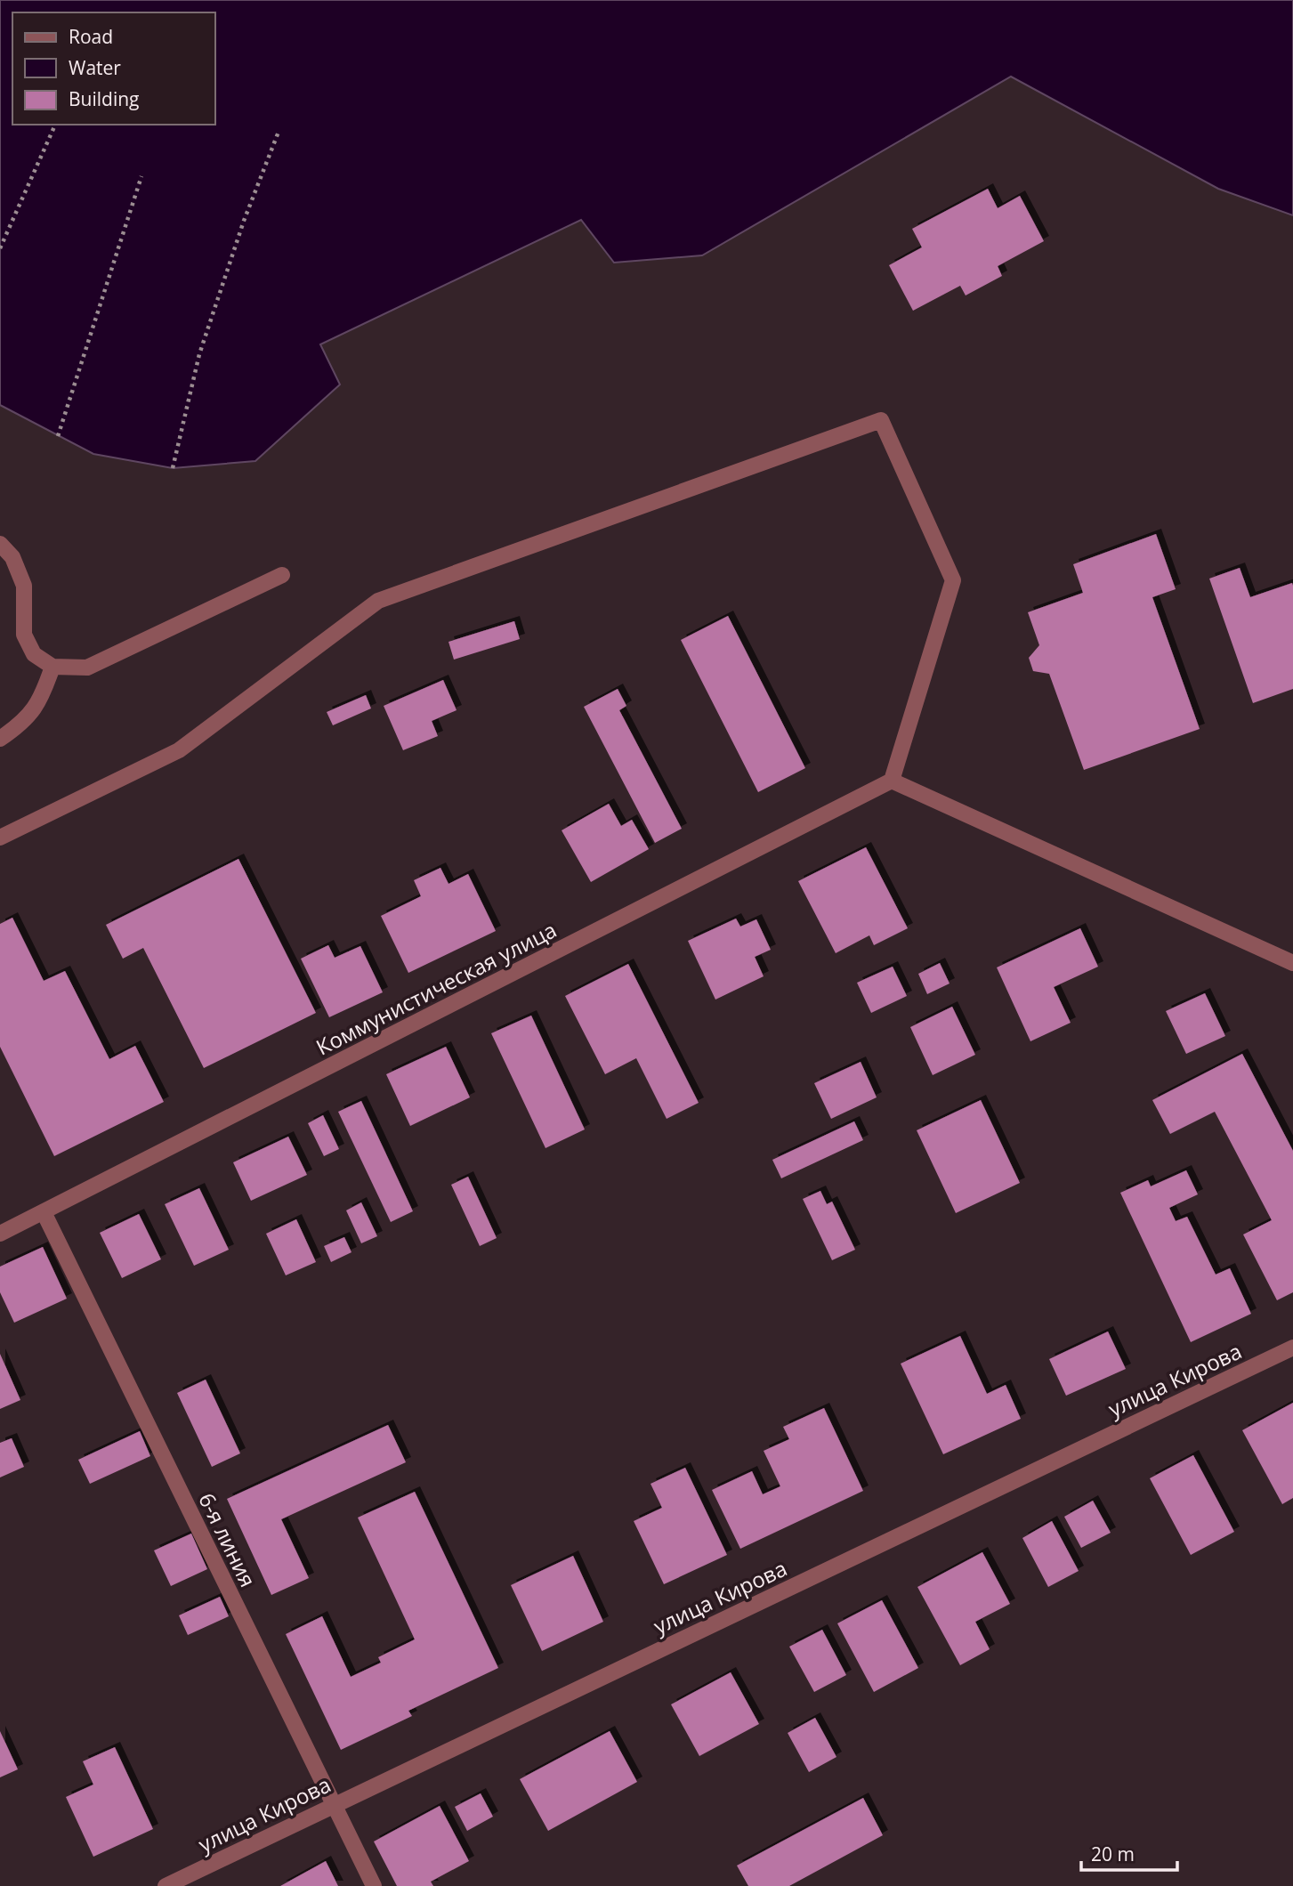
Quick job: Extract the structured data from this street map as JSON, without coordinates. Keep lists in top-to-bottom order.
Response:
{
  "streets": {
    "street": ["Коммунистическая улица", "улица Кирова", "6-я линия"]
  },
  "crossings": [
    ["Коммунистическая улица", "6-я линия"],
    ["улица Кирова", "6-я линия"]
  ],
  "legend": ["Road", "Water", "Building"],
  "scale_bar": "20 m"
}
